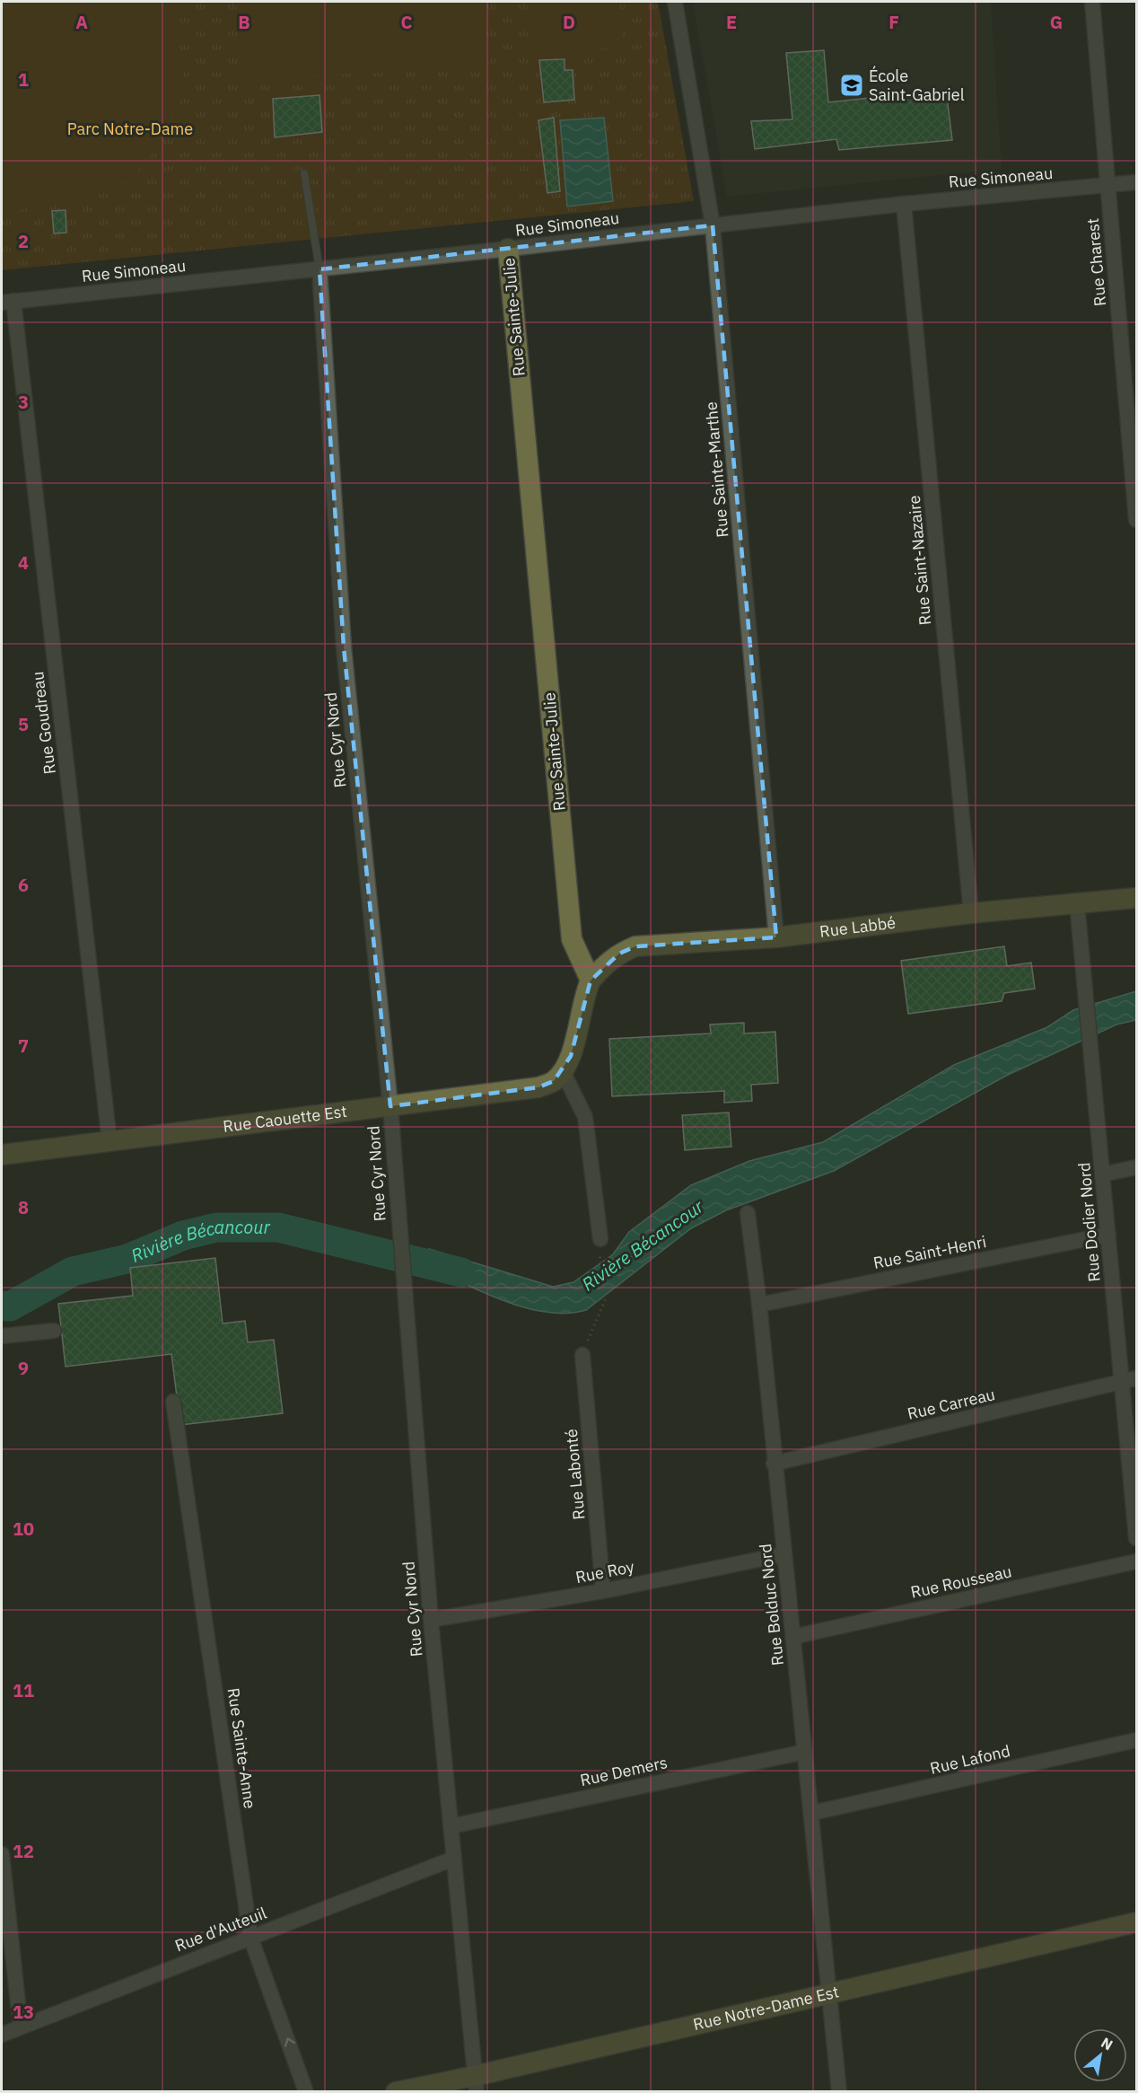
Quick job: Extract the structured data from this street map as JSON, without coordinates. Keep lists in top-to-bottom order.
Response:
{
  "streets": {
    "street": [
      "Rue Simoneau",
      "Rue Charest",
      "Rue Sainte-Julie",
      "Rue Sainte-Marthe",
      "Rue Saint-Nazaire",
      "Rue Goudreau",
      "Rue Cyr Nord",
      "Rue Labbé",
      "Rue Caouette Est",
      "Rue Dodier Nord",
      "Rue Saint-Henri",
      "Rue Carreau",
      "Rue Labonté",
      "Rue Roy",
      "Rue Rousseau",
      "Rue Bolduc Nord",
      "Rue Sainte-Anne",
      "Rue Lafond",
      "Rue Demers",
      "Rue d'Auteuil",
      "Rue Notre-Dame Est"
    ]
  },
  "crossings": [
    ["Rue Simoneau", "Rue Charest"],
    ["Rue Simoneau", "Rue Sainte-Julie"],
    ["Rue Simoneau", "Rue Sainte-Marthe"],
    ["Rue Simoneau", "Rue Saint-Nazaire"],
    ["Rue Simoneau", "Rue Goudreau"],
    ["Rue Simoneau", "Rue Cyr Nord"],
    ["Rue Sainte-Julie", "Rue Labbé"],
    ["Rue Sainte-Marthe", "Rue Labbé"],
    ["Rue Saint-Nazaire", "Rue Labbé"],
    ["Rue Goudreau", "Rue Caouette Est"],
    ["Rue Cyr Nord", "Rue Caouette Est"],
    ["Rue Cyr Nord", "Rue Roy"],
    ["Rue Cyr Nord", "Rue Demers"],
    ["Rue Cyr Nord", "Rue d'Auteuil"],
    ["Rue Cyr Nord", "Rue Notre-Dame Est"],
    ["Rue Labbé", "Rue Dodier Nord"],
    ["Rue Dodier Nord", "Rue Saint-Henri"],
    ["Rue Dodier Nord", "Rue Carreau"],
    ["Rue Saint-Henri", "Rue Bolduc Nord"],
    ["Rue Carreau", "Rue Bolduc Nord"],
    ["Rue Labonté", "Rue Roy"],
    ["Rue Roy", "Rue Bolduc Nord"],
    ["Rue Rousseau", "Rue Bolduc Nord"],
    ["Rue Bolduc Nord", "Rue Lafond"],
    ["Rue Bolduc Nord", "Rue Demers"],
    ["Rue Bolduc Nord", "Rue Notre-Dame Est"],
    ["Rue Sainte-Anne", "Rue d'Auteuil"]
  ],
  "water": ["Rivière Bécancour"],
  "parks": ["Parc Notre-Dame"],
  "places": {
    "school or university": ["École Saint-Gabriel"]
  },
  "north": "top right",
  "grid": {
    "columns": [
      "A",
      "B",
      "C",
      "D",
      "E",
      "F",
      "G"
    ],
    "rows": [
      "1",
      "2",
      "3",
      "4",
      "5",
      "6",
      "7",
      "8",
      "9",
      "10",
      "11",
      "12",
      "13"
    ]
  }
}
